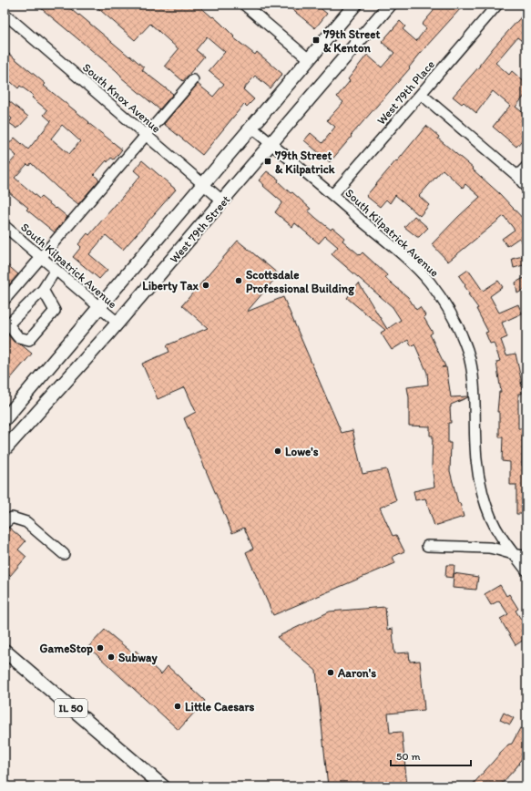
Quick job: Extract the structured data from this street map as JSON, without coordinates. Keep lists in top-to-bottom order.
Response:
{
  "streets": {
    "main road": ["West 79th Street", "IL 50"],
    "street": ["West 79th Place", "South Knox Avenue", "South Kilpatrick Avenue"]
  },
  "crossings": [
    ["West 79th Place", "South Kilpatrick Avenue"],
    ["South Knox Avenue", "West 79th Street"],
    ["West 79th Street", "South Kilpatrick Avenue"]
  ],
  "places": {
    "transit": ["79th Street & Kenton", "79th Street & Kilpatrick"],
    "other": [
      "Scottsdale Professional Building",
      "Liberty Tax",
      "Lowe's",
      "GameStop",
      "Subway",
      "Aaron's",
      "Little Caesars"
    ]
  },
  "scale_bar": "50 m"
}
